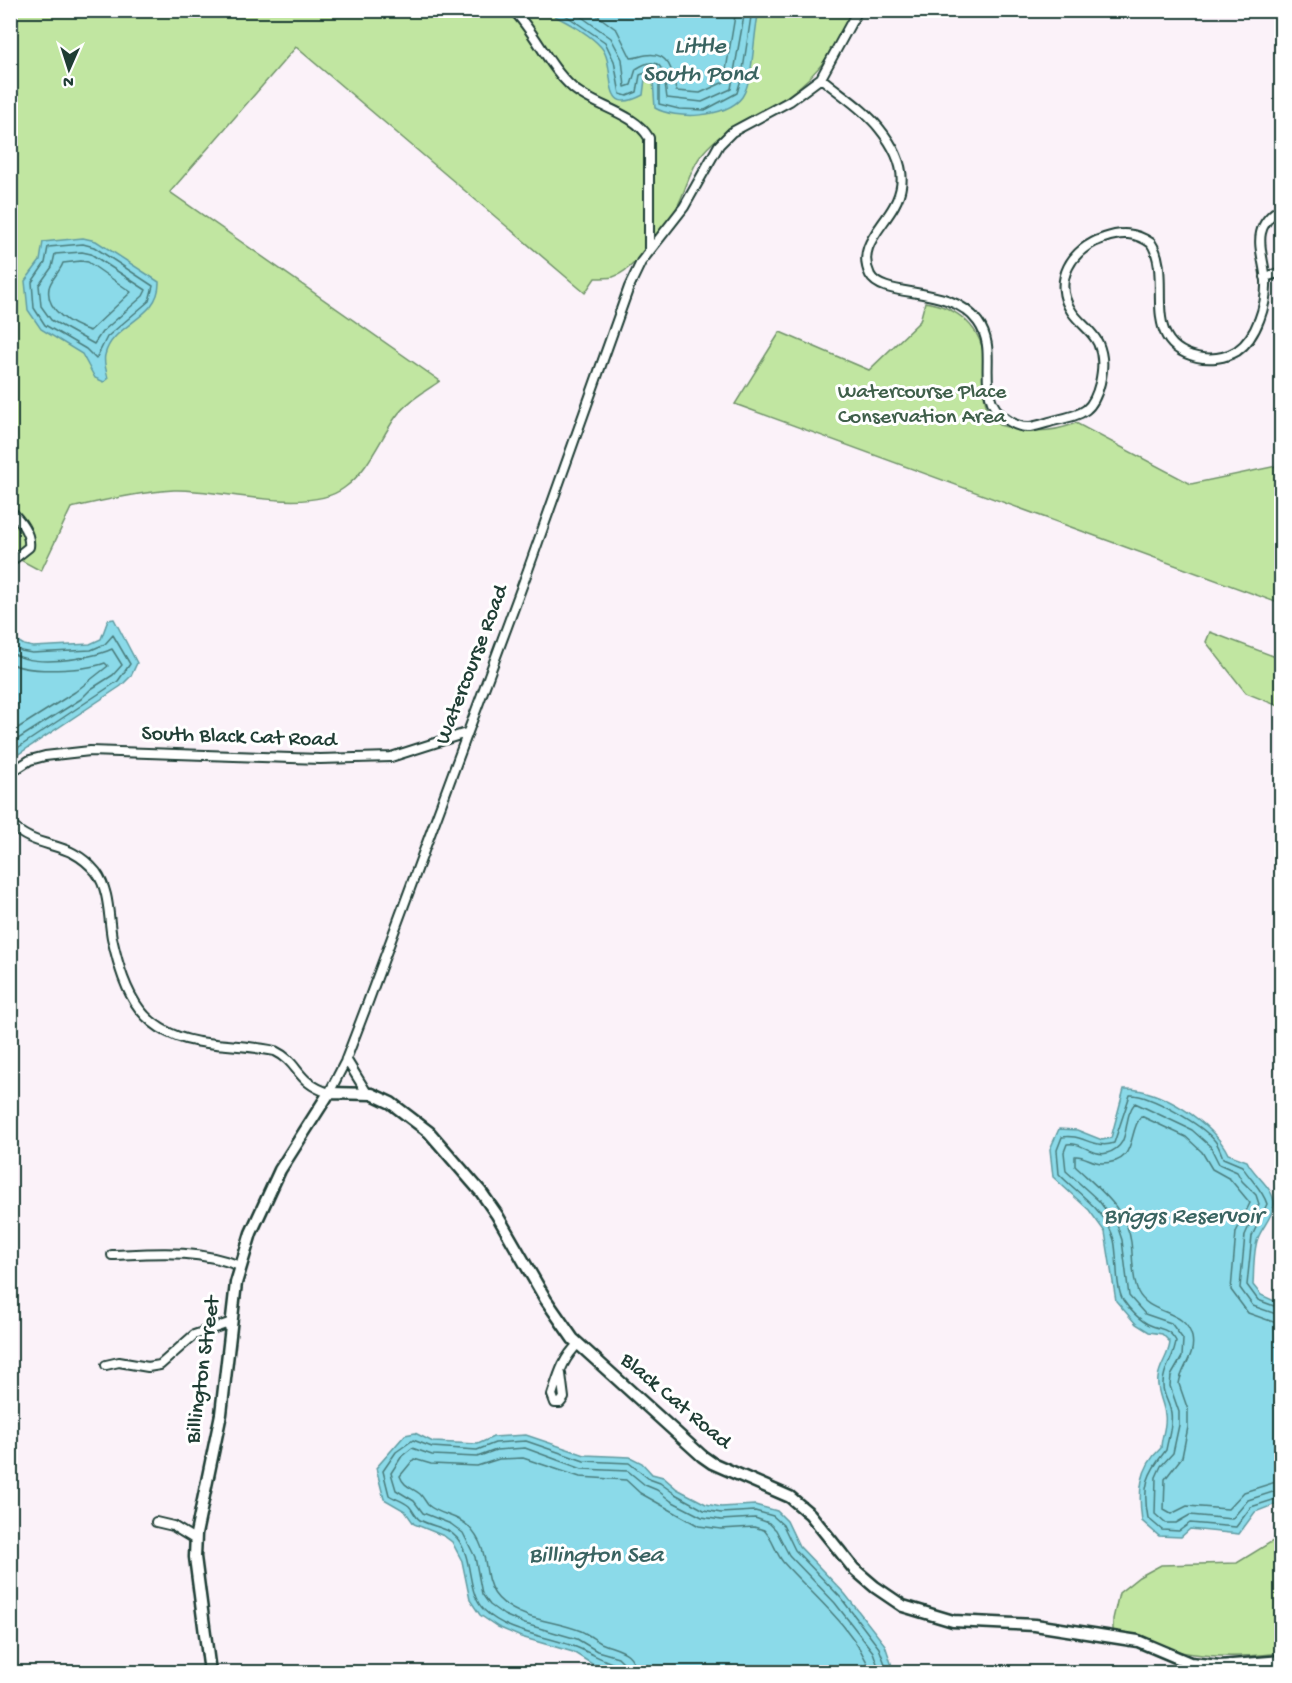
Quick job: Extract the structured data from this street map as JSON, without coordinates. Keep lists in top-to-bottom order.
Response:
{
  "streets": {
    "street": [
      "Watercourse Road",
      "South Black Cat Road",
      "Billington Street",
      "Black Cat Road"
    ]
  },
  "crossings": [
    ["Watercourse Road", "South Black Cat Road"],
    ["Watercourse Road", "Billington Street"],
    ["Watercourse Road", "Black Cat Road"],
    ["Billington Street", "Black Cat Road"]
  ],
  "water": ["Little South Pond", "Briggs Reservoir", "Billington Sea"],
  "parks": ["Watercourse Place Conservation Area"],
  "north": "bottom"
}
